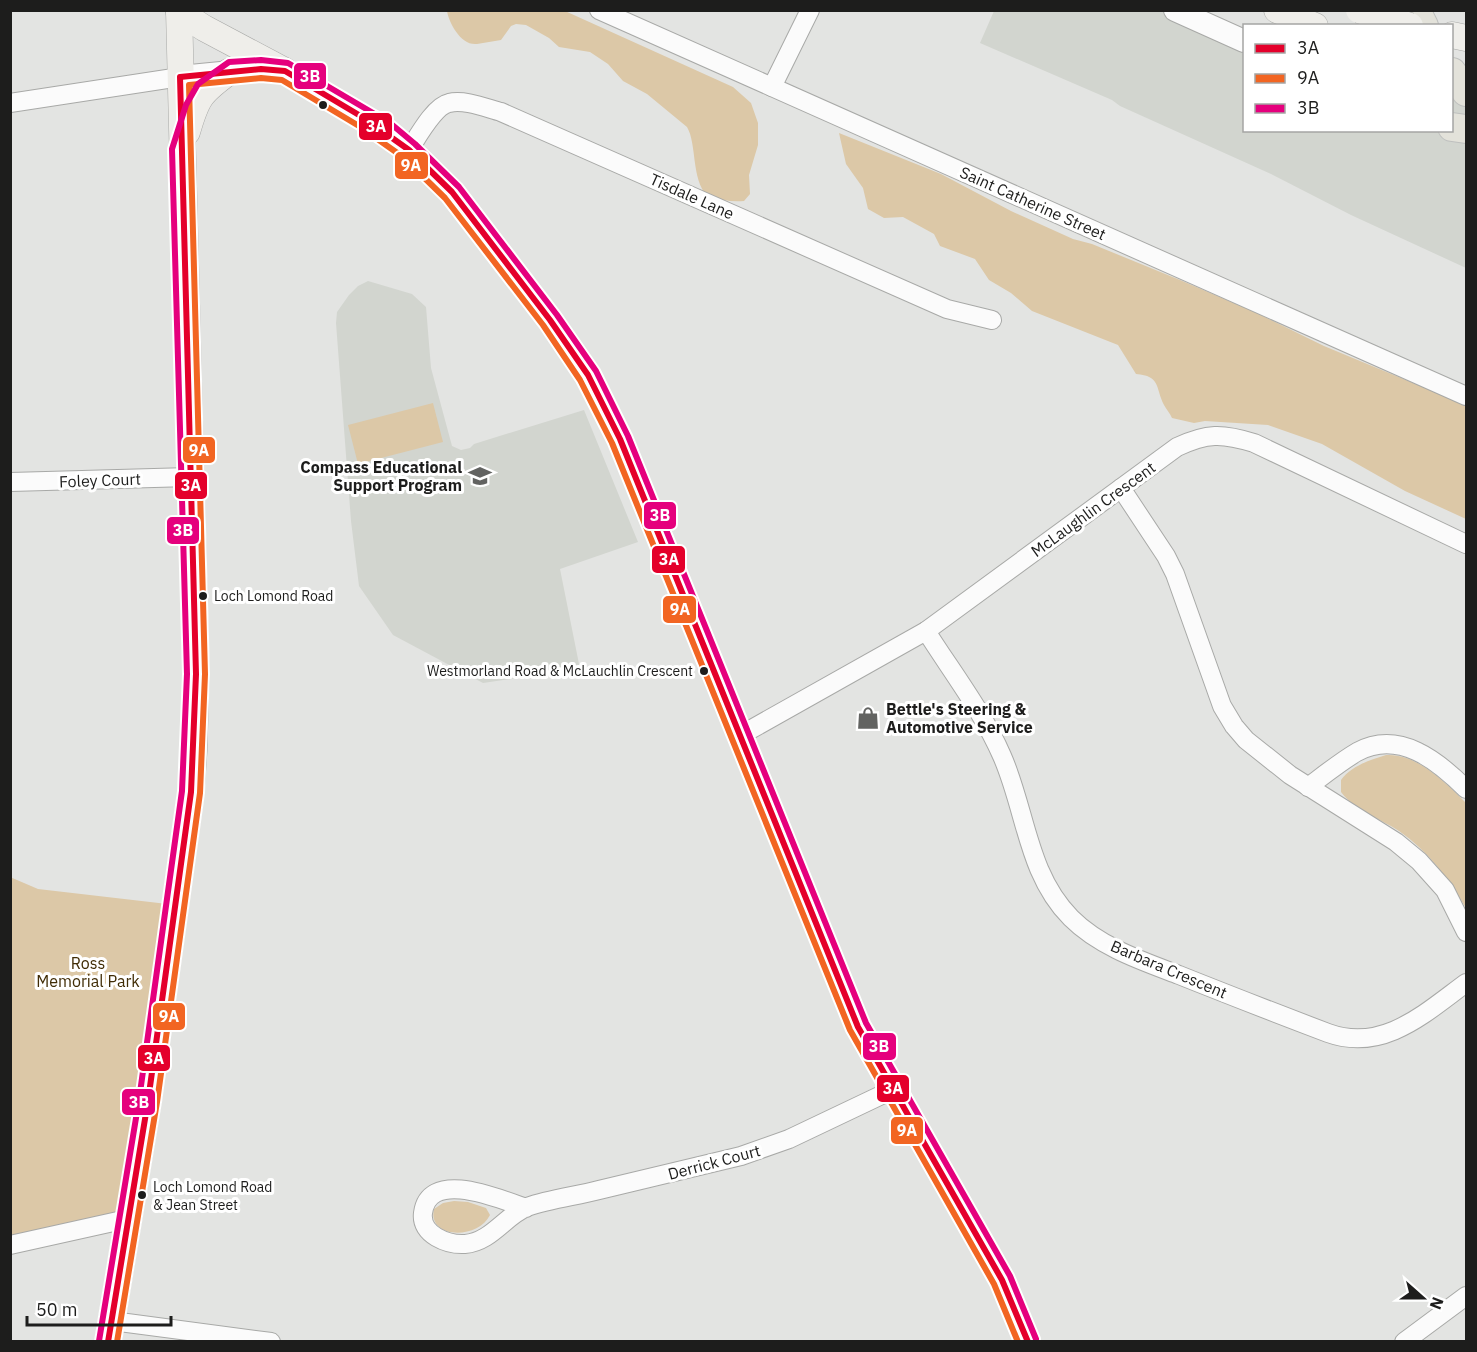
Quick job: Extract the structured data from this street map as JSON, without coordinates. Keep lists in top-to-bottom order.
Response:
{
  "streets": {
    "street": [
      "Tisdale Lane",
      "Saint Catherine Street",
      "Foley Court",
      "McLaughlin Crescent",
      "Barbara Crescent",
      "Derrick Court"
    ]
  },
  "crossings": [
    ["McLaughlin Crescent", "Barbara Crescent"]
  ],
  "parks": ["Ross Memorial Park"],
  "places": {
    "school or university": ["Compass Educational Support Program"],
    "other": ["Loch Lomond Road", "Westmorland Road & McLauchlin Crescent", "Loch Lomond Road & Jean Street"],
    "shop": ["Bettle's Steering & Automotive Service"]
  },
  "lines": ["transit line 3B", "transit line 3A", "transit line 9A"],
  "legend": ["3A", "9A", "3B"],
  "scale_bar": "50 m",
  "north": "right"
}
